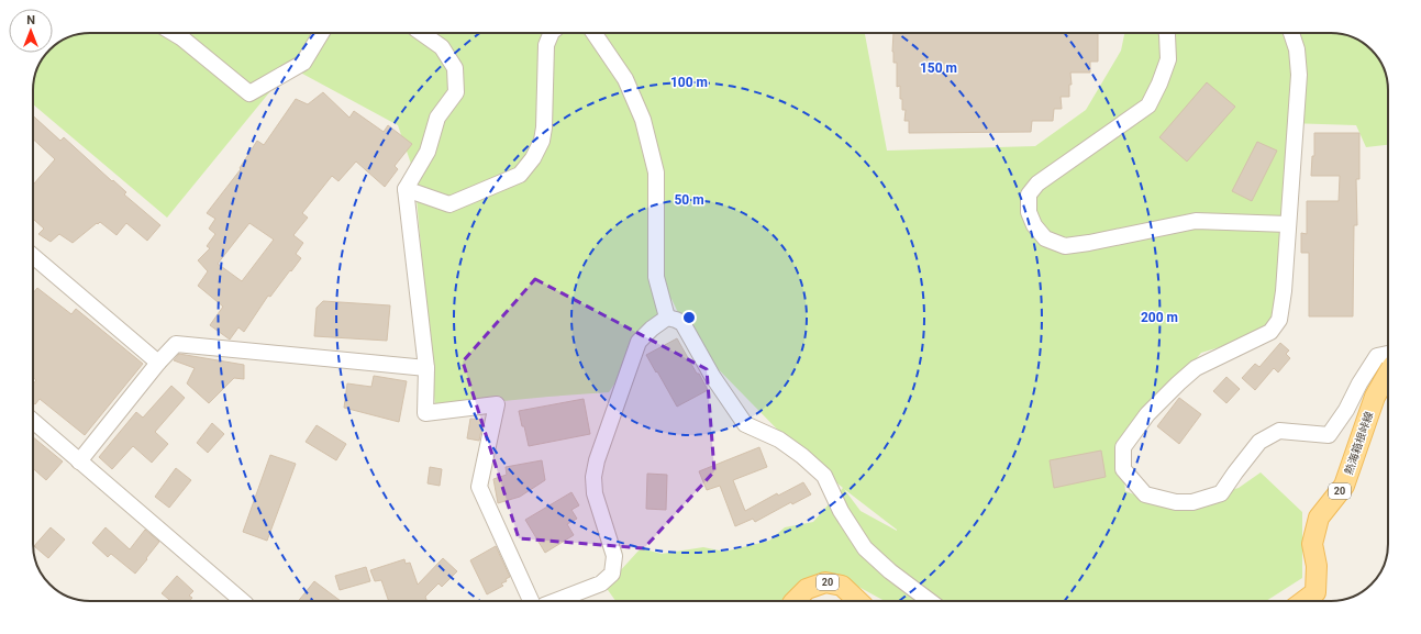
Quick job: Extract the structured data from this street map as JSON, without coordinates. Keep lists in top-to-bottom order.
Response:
{
  "streets": {
    "main road": ["熱海箱根峠線", "20"]
  },
  "north": "top",
  "rings": [
    "150 m",
    "100 m",
    "50 m",
    "200 m"
  ]
}
